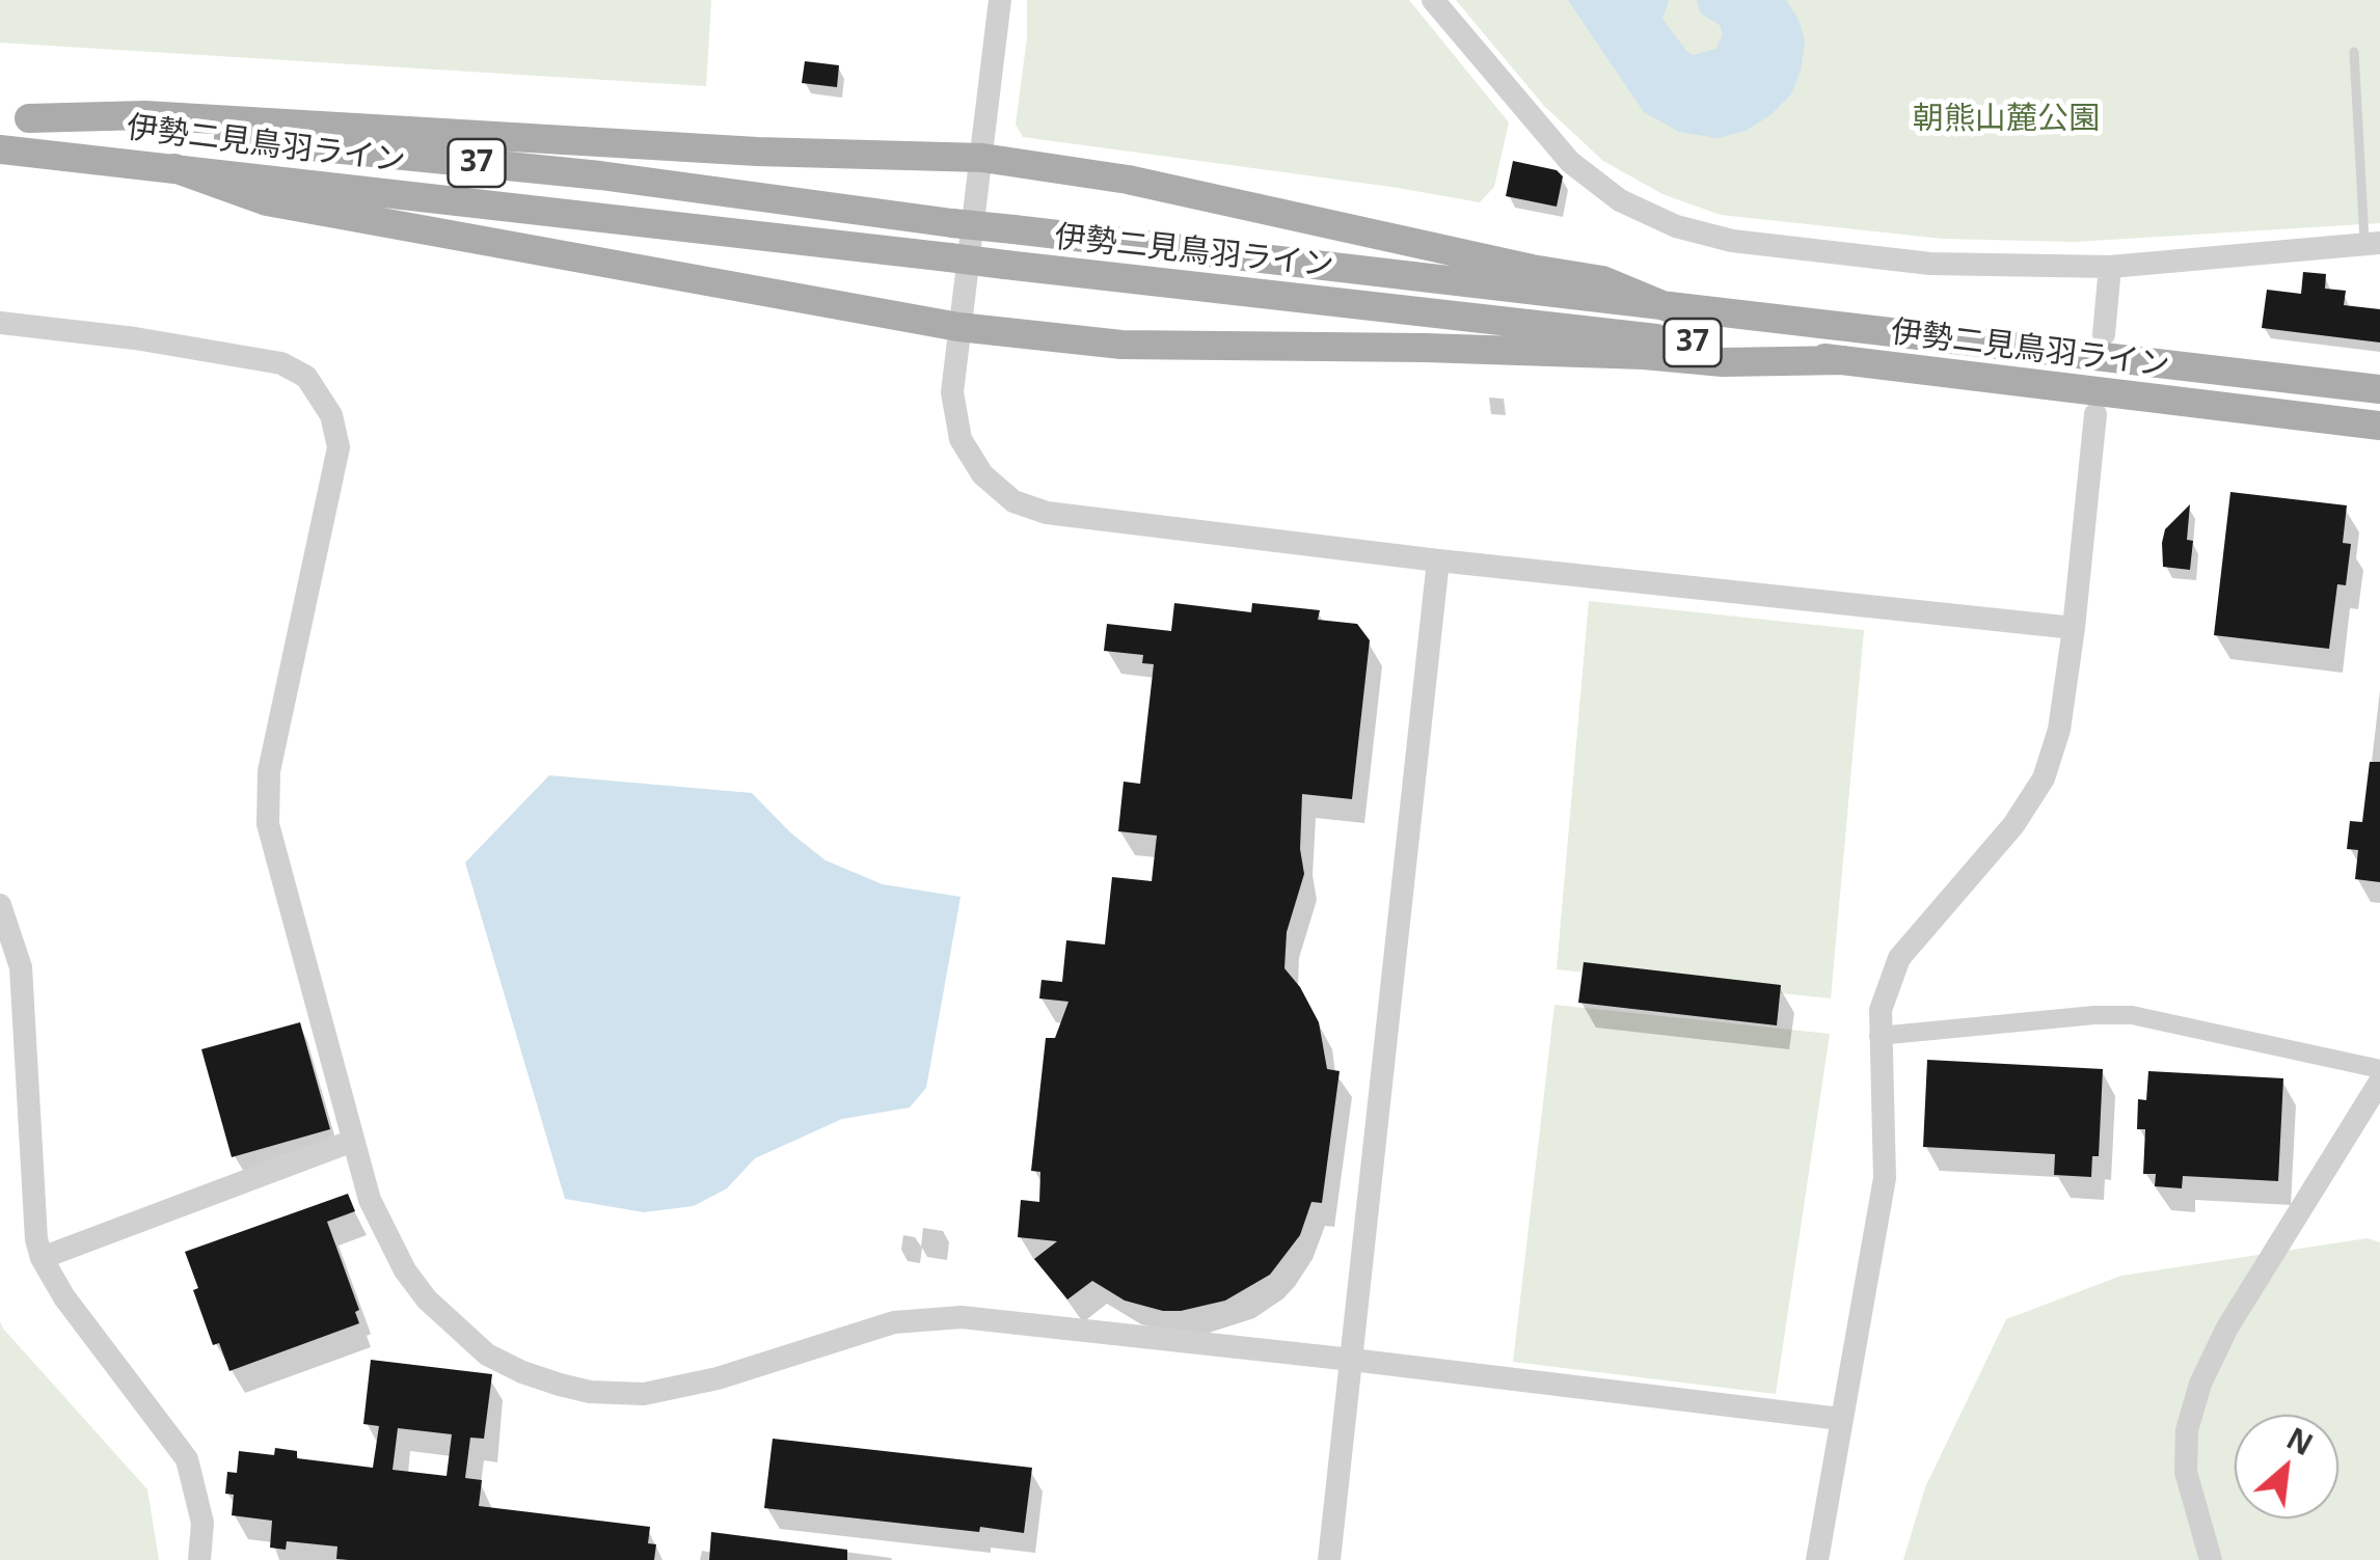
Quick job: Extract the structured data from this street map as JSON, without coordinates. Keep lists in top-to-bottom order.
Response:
{
  "streets": {
    "main road": ["伊勢二見鳥羽ライン", "37"]
  },
  "parks": ["朝熊山麓公園"],
  "north": "top right"
}
